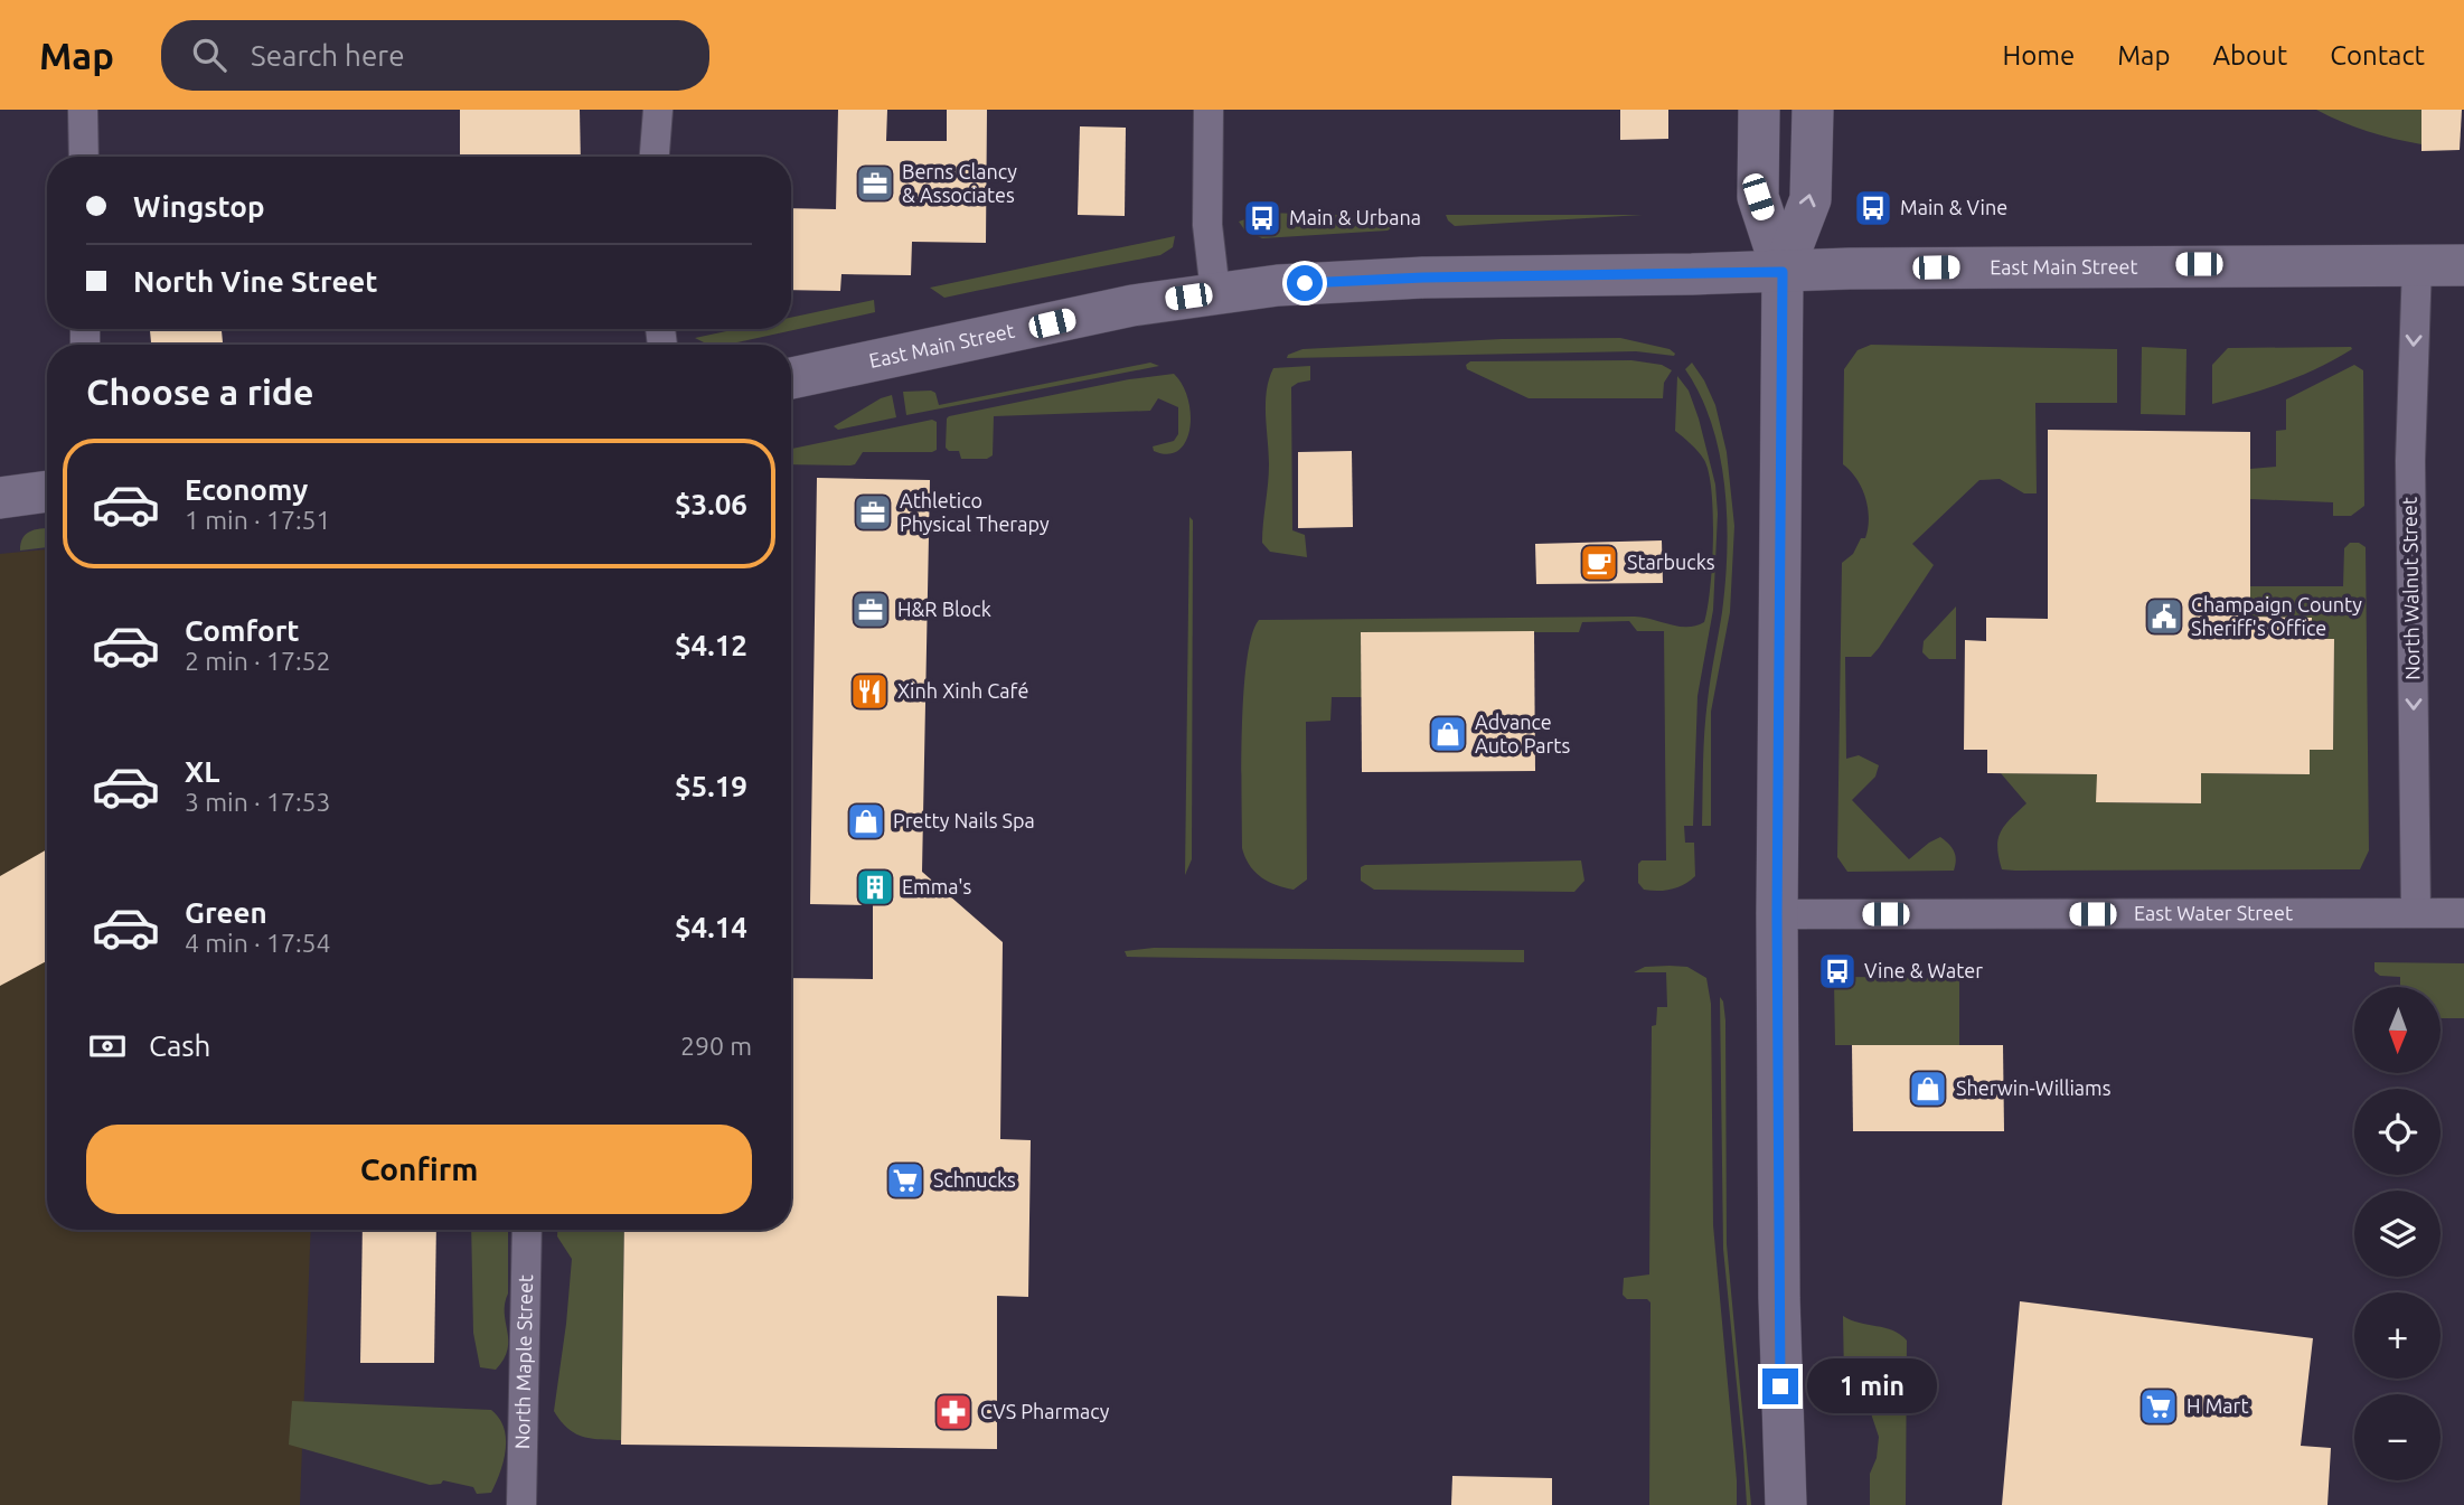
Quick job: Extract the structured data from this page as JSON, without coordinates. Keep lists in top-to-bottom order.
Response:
{
  "streets": {
    "main road": ["East Main Street"],
    "street": ["North Walnut Street", "East Water Street", "North Maple Street"]
  },
  "crossings": [
    ["East Main Street", "North Walnut Street"],
    ["North Walnut Street", "East Water Street"]
  ],
  "one_way": ["North Walnut Street"],
  "places": {
    "office": ["Berns Clancy & Associates", "Athletico Physical Therapy", "H&R Block"],
    "bus stop": ["Main & Vine", "Main & Urbana", "Vine & Water"],
    "cafe": ["Starbucks"],
    "public building": ["Champaign County Sheriff's Office"],
    "restaurant": ["Xinh Xinh Café"],
    "shop": ["Advance Auto Parts", "Pretty Nails Spa", "Sherwin-Williams"],
    "building": ["Emma's"],
    "supermarket": ["Schnucks", "H Mart"],
    "pharmacy": ["CVS Pharmacy"]
  },
  "north": "bottom",
  "page": {
    "header": "Map",
    "search": "Search here",
    "nav": [
      "Home",
      "Map",
      "About",
      "Contact"
    ],
    "banner": ["Wingstop", "North Vine Street"],
    "heading": "Choose a ride",
    "list": [
      {
        "name": "Economy",
        "note": "1 min · 17:51",
        "value": "$3.06"
      },
      {
        "name": "Comfort",
        "note": "2 min · 17:52",
        "value": "$4.12"
      },
      {
        "name": "XL",
        "note": "3 min · 17:53",
        "value": "$5.19"
      },
      {
        "name": "Green",
        "note": "4 min · 17:54",
        "value": "$4.14"
      }
    ],
    "map_buttons": ["+", "−"],
    "pay": ["Cash", "290 m"],
    "buttons": "Confirm",
    "bubble": "1 min"
  }
}
